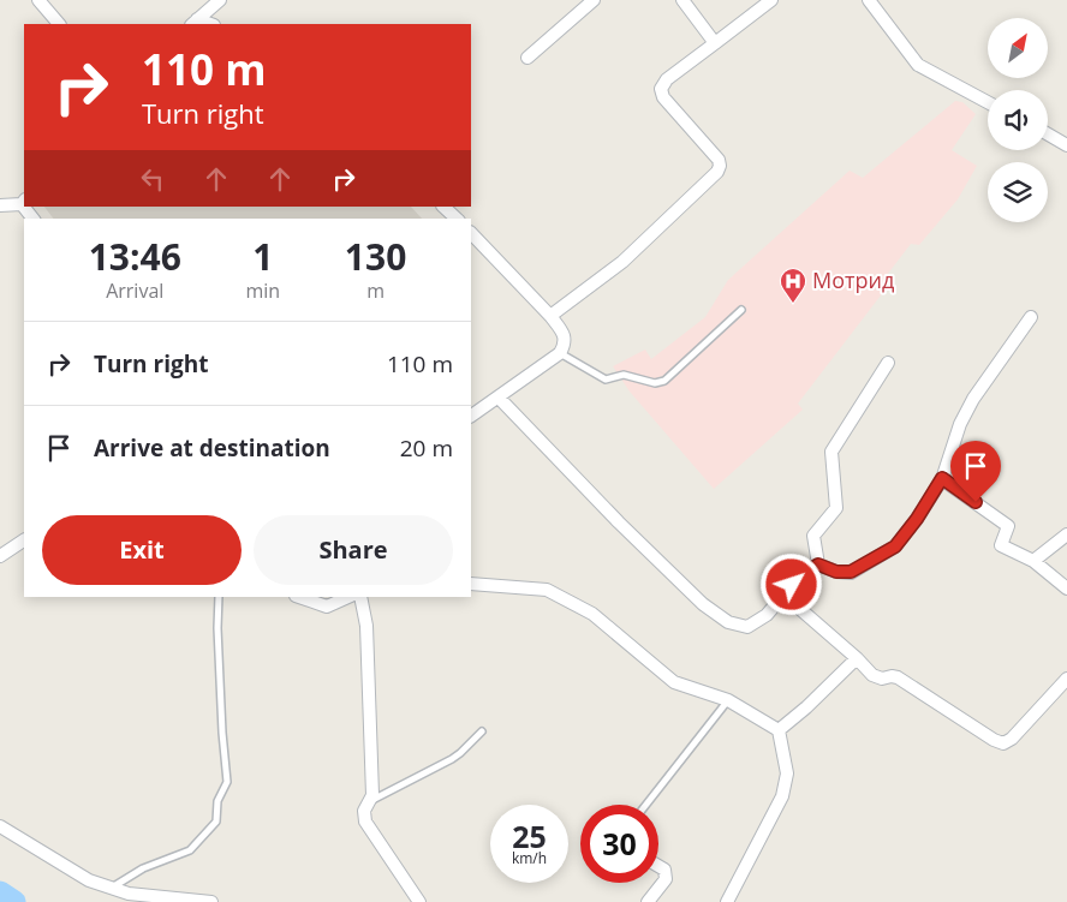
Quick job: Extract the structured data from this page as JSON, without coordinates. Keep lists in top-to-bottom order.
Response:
{
  "places": {
    "hospital": ["Мотрид"]
  },
  "north": "top right",
  "page": {
    "turn": ["110 m", "Turn right"],
    "eta": [
      "13:46",
      "Arrival",
      "1",
      "min",
      "130",
      "m"
    ],
    "list": [
      {
        "name": "Turn right",
        "value": "110 m"
      },
      {
        "name": "Arrive at destination",
        "value": "20 m"
      }
    ],
    "buttons": ["Exit", "Share"],
    "speed": "25 km/h",
    "limit": "30"
  }
}
